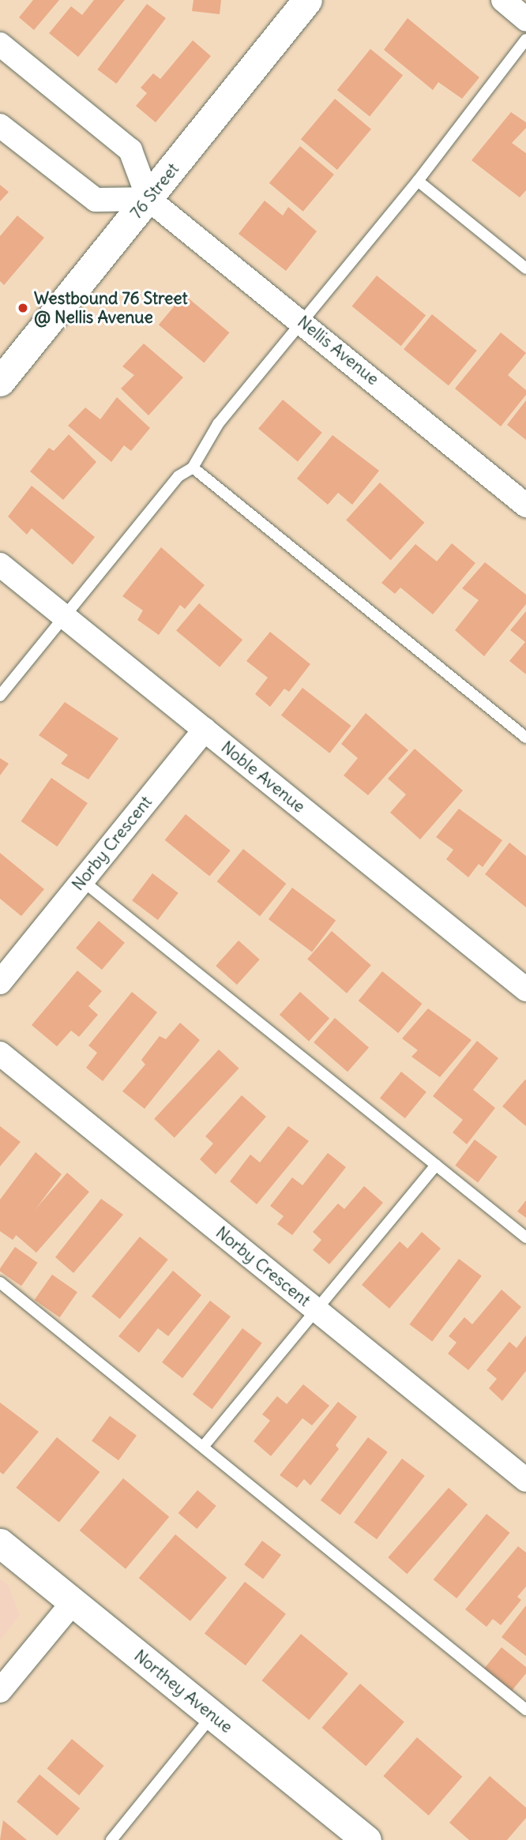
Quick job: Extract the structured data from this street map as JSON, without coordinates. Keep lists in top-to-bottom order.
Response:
{
  "streets": {
    "street": [
      "76 Street",
      "Nellis Avenue",
      "Noble Avenue",
      "Norby Crescent",
      "Northey Avenue"
    ]
  },
  "crossings": [
    ["76 Street", "Nellis Avenue"],
    ["Noble Avenue", "Norby Crescent"]
  ],
  "places": ["Westbound 76 Street @ Nellis Avenue"]
}
